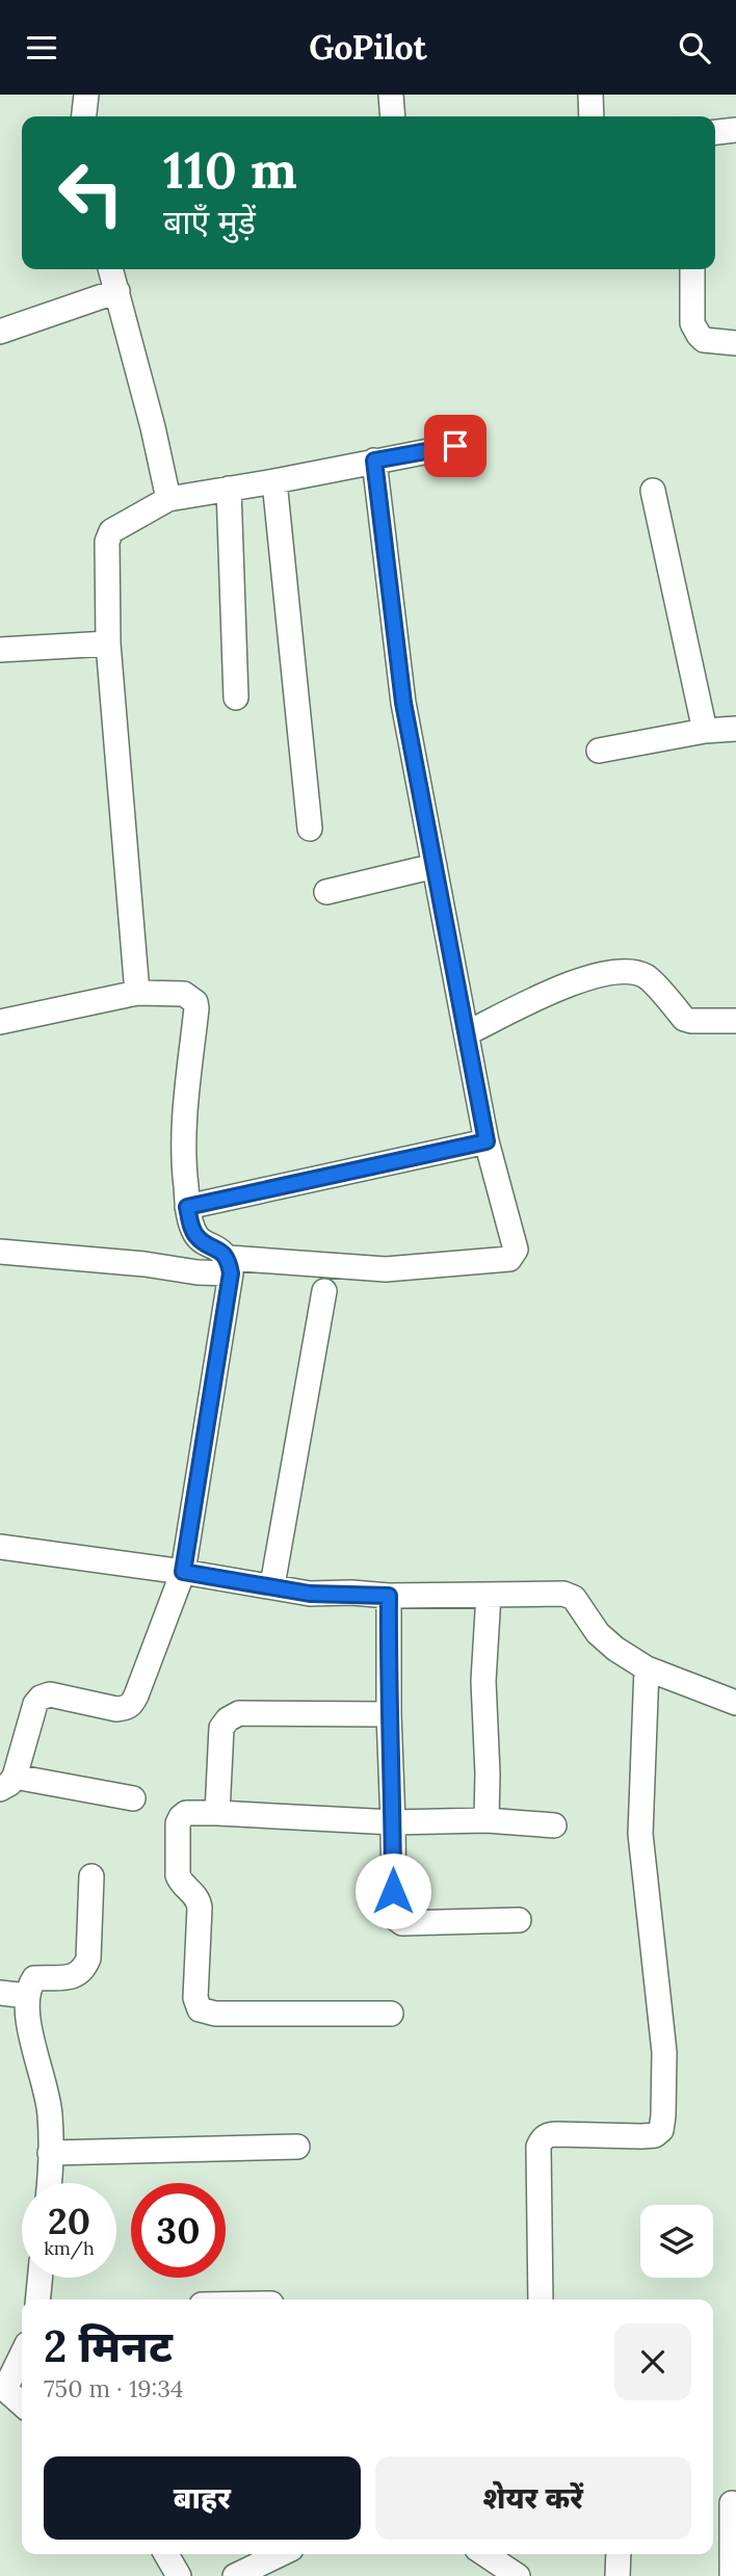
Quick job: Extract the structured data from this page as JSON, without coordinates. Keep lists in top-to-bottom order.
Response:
{
  "page": {
    "header": "GoPilot",
    "turn": ["110 m", "बाएँ मुड़ें"],
    "speed": "20 km/h",
    "limit": "30",
    "heading": ["2 मिनट", "750 m · 19:34"],
    "buttons": ["बाहर", "शेयर करें"]
  }
}
